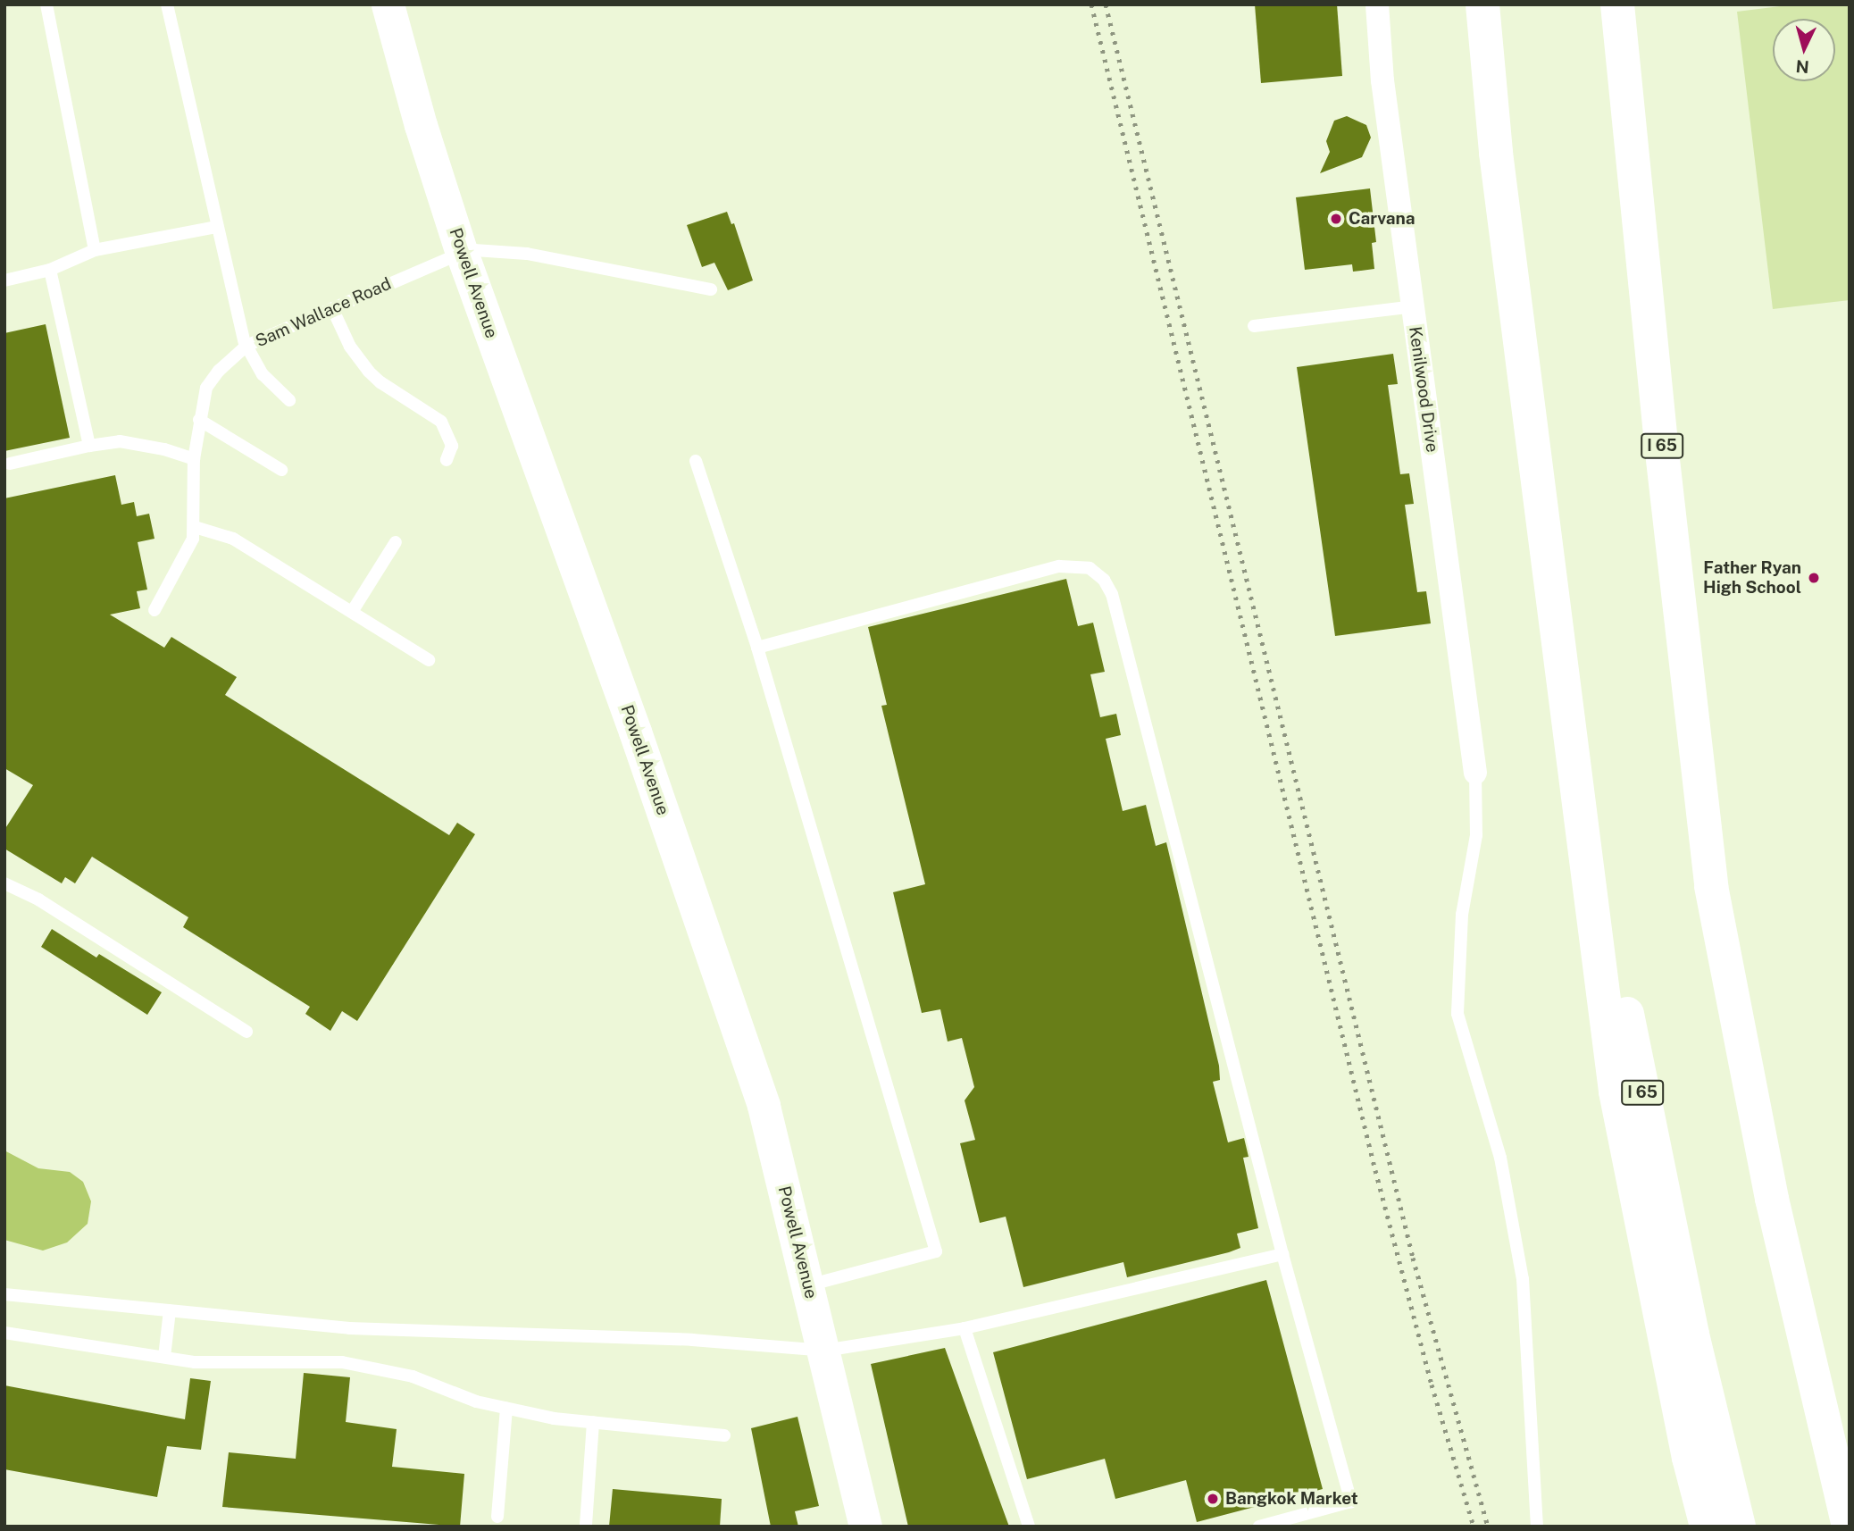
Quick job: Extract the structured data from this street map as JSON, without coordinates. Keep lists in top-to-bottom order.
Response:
{
  "streets": {
    "highway": ["I 65"],
    "main road": ["Powell Avenue"],
    "street": ["Kenilwood Drive"],
    "lane": ["Sam Wallace Road"]
  },
  "crossings": [
    ["Powell Avenue", "Sam Wallace Road"]
  ],
  "places": ["Carvana", "Father Ryan High School", "Bangkok Market"],
  "north": "bottom"
}
